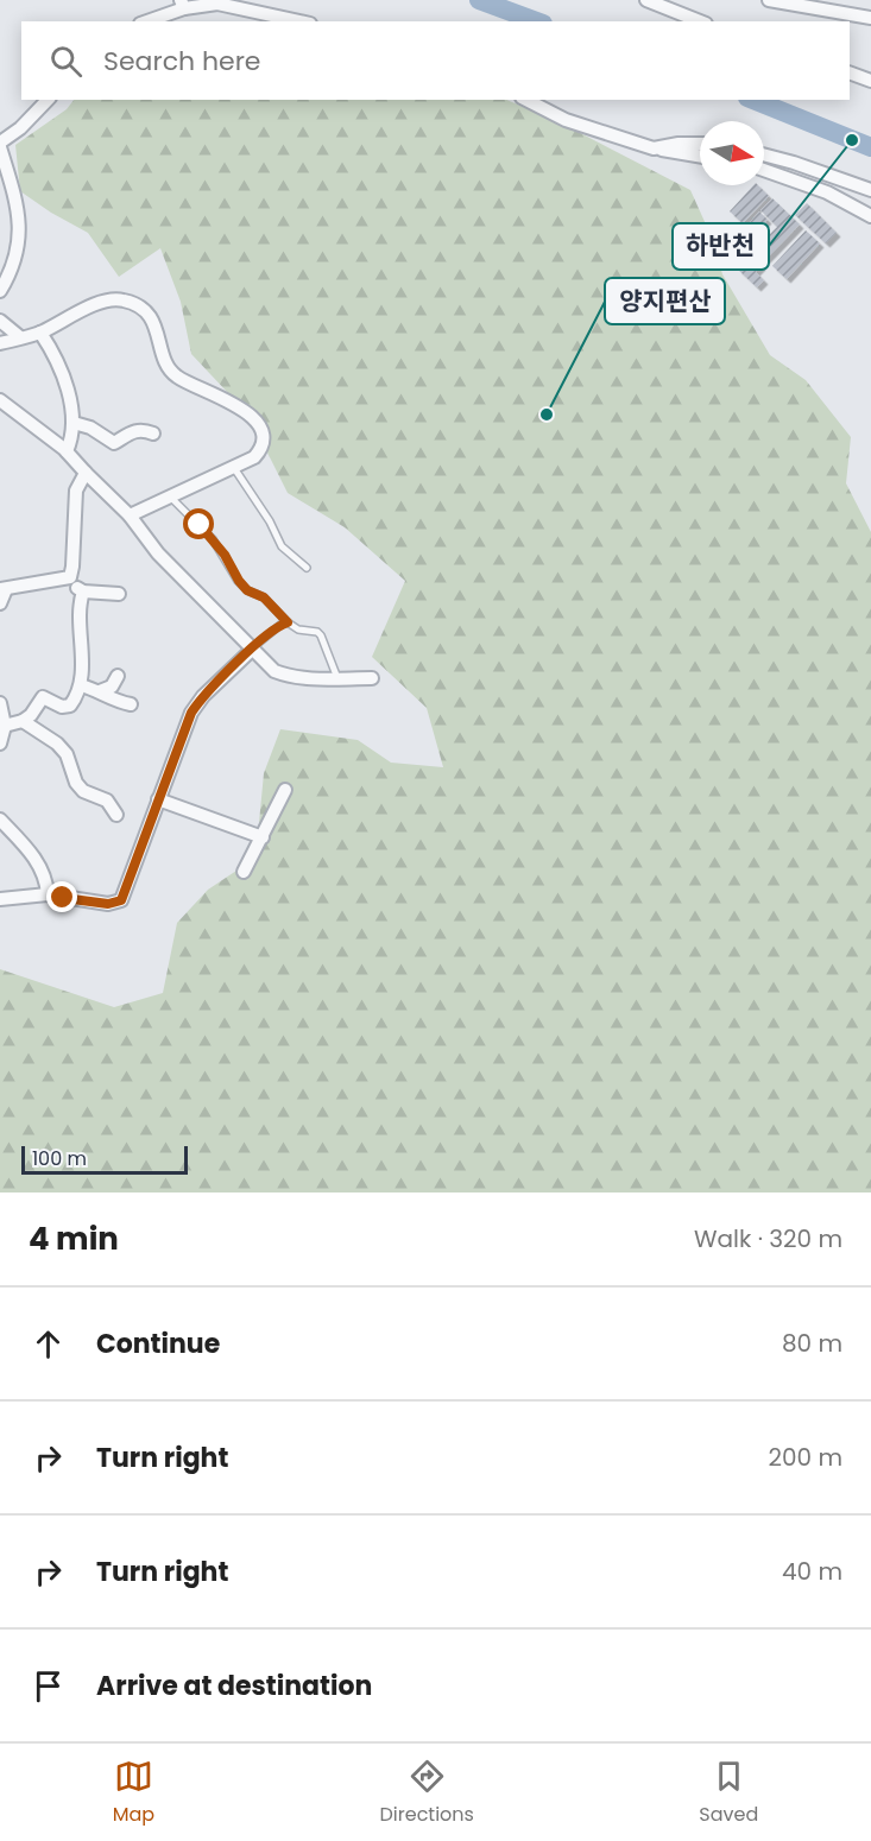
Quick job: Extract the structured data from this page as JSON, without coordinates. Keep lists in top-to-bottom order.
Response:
{
  "places": ["하반천", "양지편산"],
  "scale_bar": "100 m",
  "north": "right",
  "page": {
    "search": "Search here",
    "scale": "100 m",
    "heading": ["4 min", "Walk · 320 m"],
    "list": [
      ["Continue", "80 m"],
      ["Turn right", "200 m"],
      ["Turn right", "40 m"],
      "Arrive at destination"
    ],
    "nav": ["Map", "Directions", "Saved"]
  }
}
